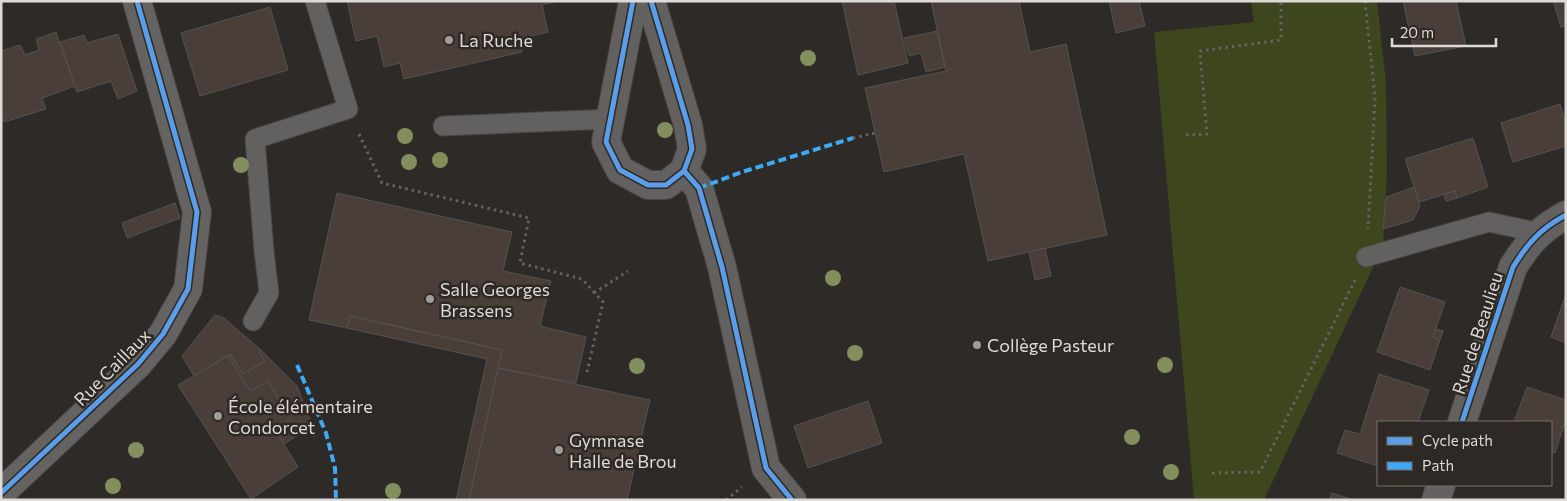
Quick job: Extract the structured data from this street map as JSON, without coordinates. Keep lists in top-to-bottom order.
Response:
{
  "streets": {
    "street": ["Rue de Beaulieu", "Rue Caillaux"]
  },
  "places": [
    "La Ruche",
    "Salle Georges Brassens",
    "Collège Pasteur",
    "École élémentaire Condorcet",
    "Gymnase Halle de Brou"
  ],
  "legend": ["Cycle path", "Path"],
  "scale_bar": "20 m"
}
